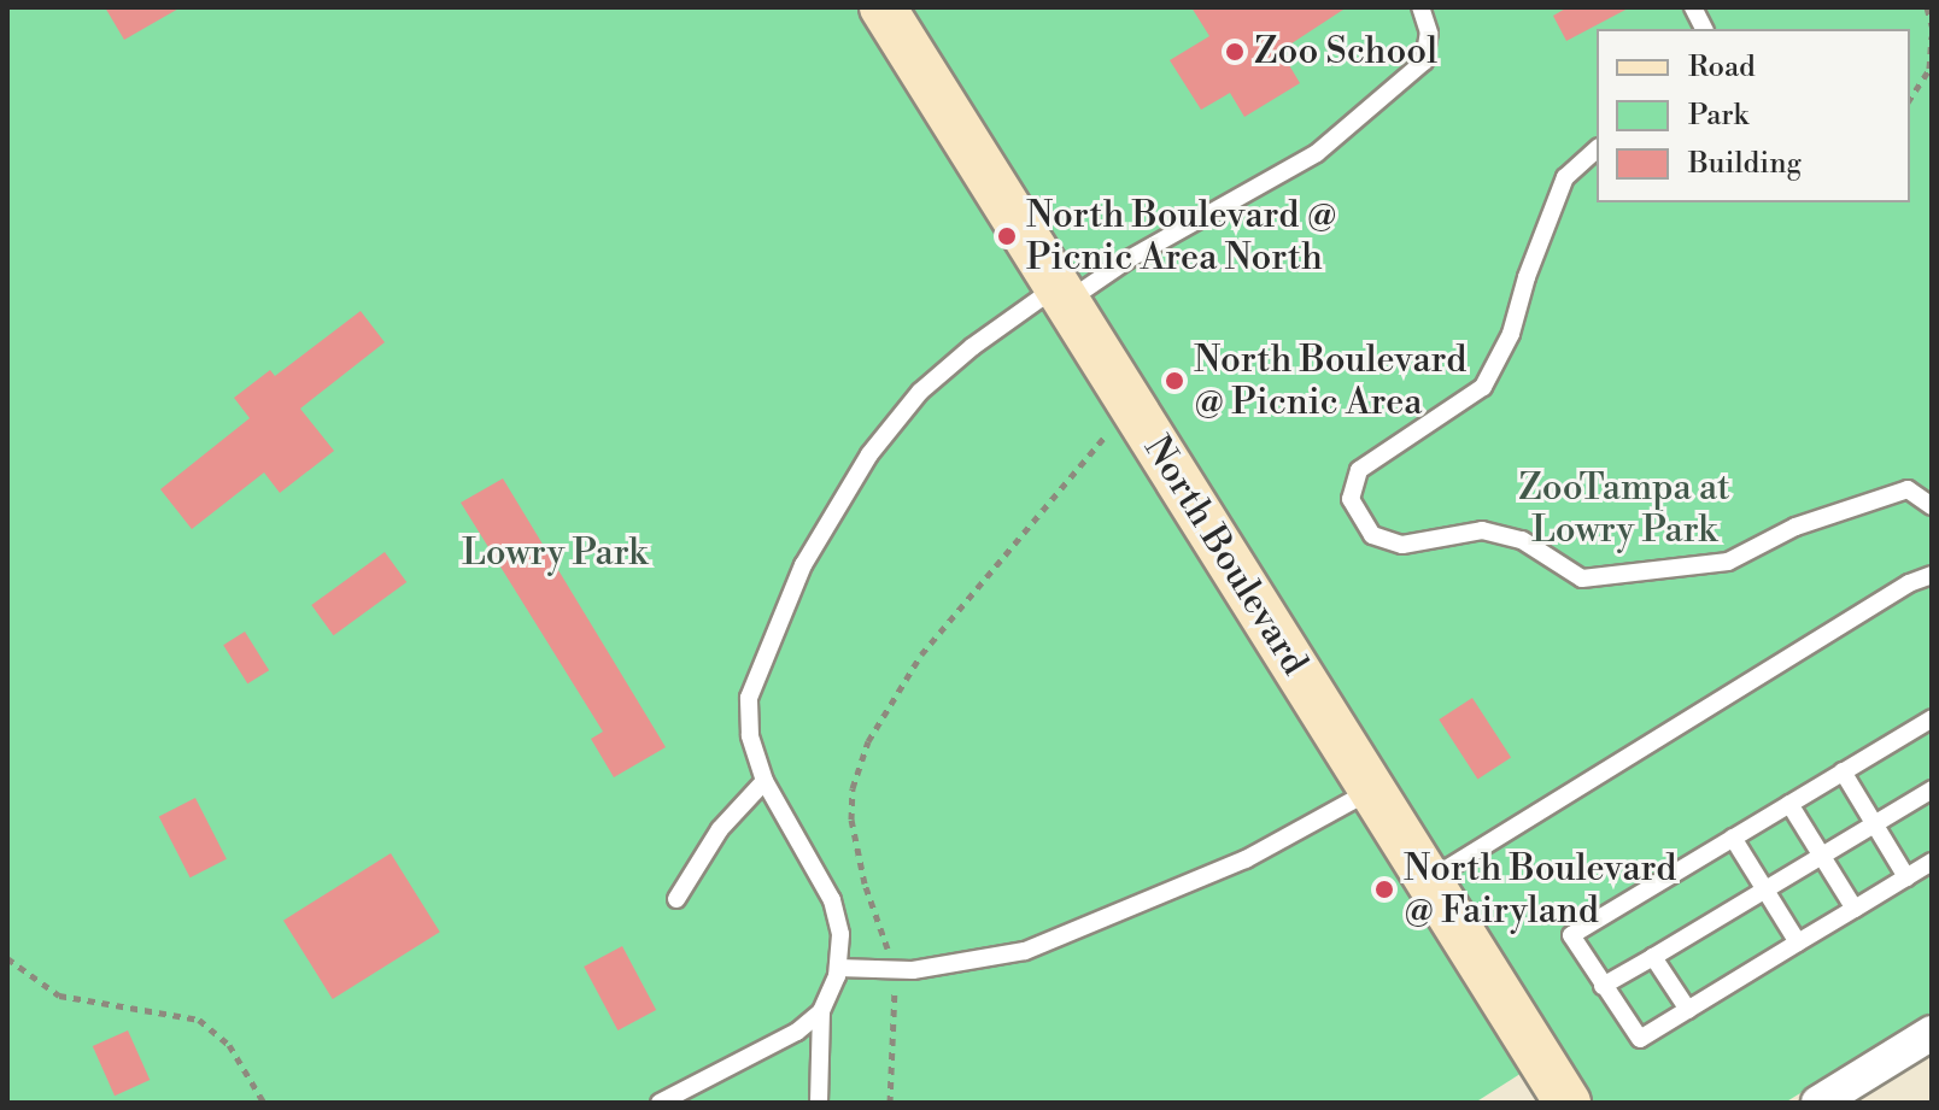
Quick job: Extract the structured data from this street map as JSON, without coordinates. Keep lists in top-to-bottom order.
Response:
{
  "streets": {
    "street": ["North Boulevard"]
  },
  "parks": ["ZooTampa at Lowry Park", "Lowry Park"],
  "places": [
    "Zoo School",
    "North Boulevard @ Picnic Area North",
    "North Boulevard @ Picnic Area",
    "North Boulevard @ Fairyland"
  ],
  "legend": ["Road", "Park", "Building"]
}
